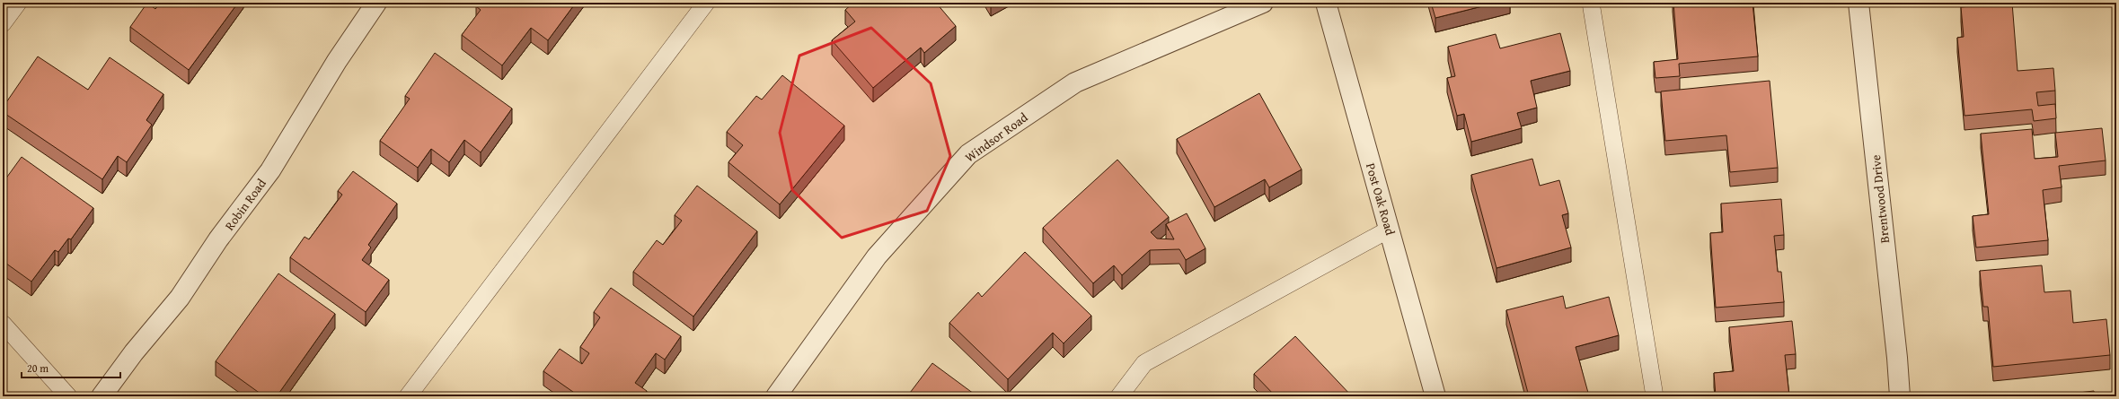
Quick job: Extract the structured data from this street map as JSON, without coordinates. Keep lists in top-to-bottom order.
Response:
{
  "streets": {
    "street": [
      "Windsor Road",
      "Post Oak Road",
      "Brentwood Drive",
      "Robin Road"
    ]
  },
  "scale_bar": "20 m"
}
